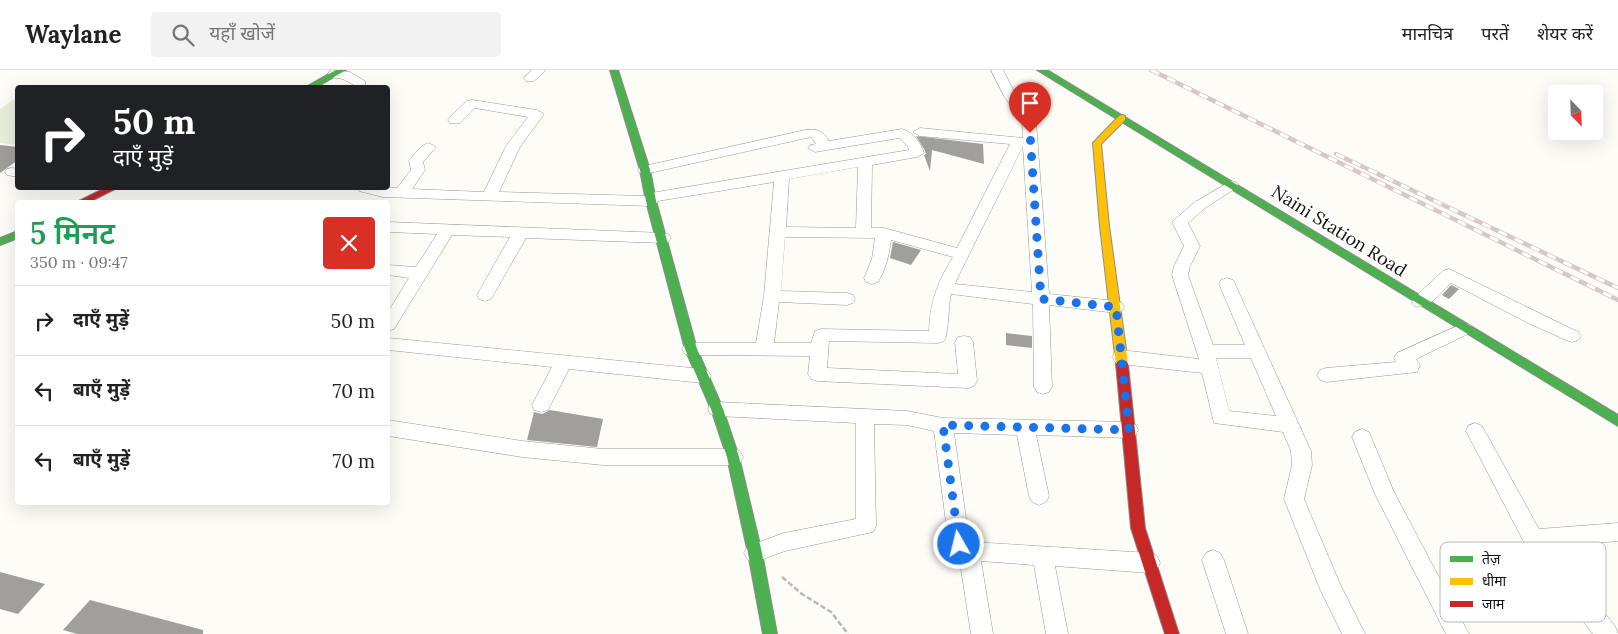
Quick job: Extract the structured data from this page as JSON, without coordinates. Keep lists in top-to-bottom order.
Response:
{
  "streets": {
    "street": ["Naini Station Road"]
  },
  "legend": ["तेज़", "धीमा", "जाम"],
  "north": "bottom right",
  "page": {
    "header": "Waylane",
    "search": "यहाँ खोजें",
    "nav": ["मानचित्र", "परतें", "शेयर करें"],
    "turn": ["50 m", "दाएँ मुड़ें"],
    "heading": ["5 मिनट", "350 m · 09:47"],
    "list": [
      {
        "name": "दाएँ मुड़ें",
        "value": "50 m"
      },
      {
        "name": "बाएँ मुड़ें",
        "value": "70 m"
      },
      {
        "name": "बाएँ मुड़ें",
        "value": "70 m"
      }
    ]
  }
}
